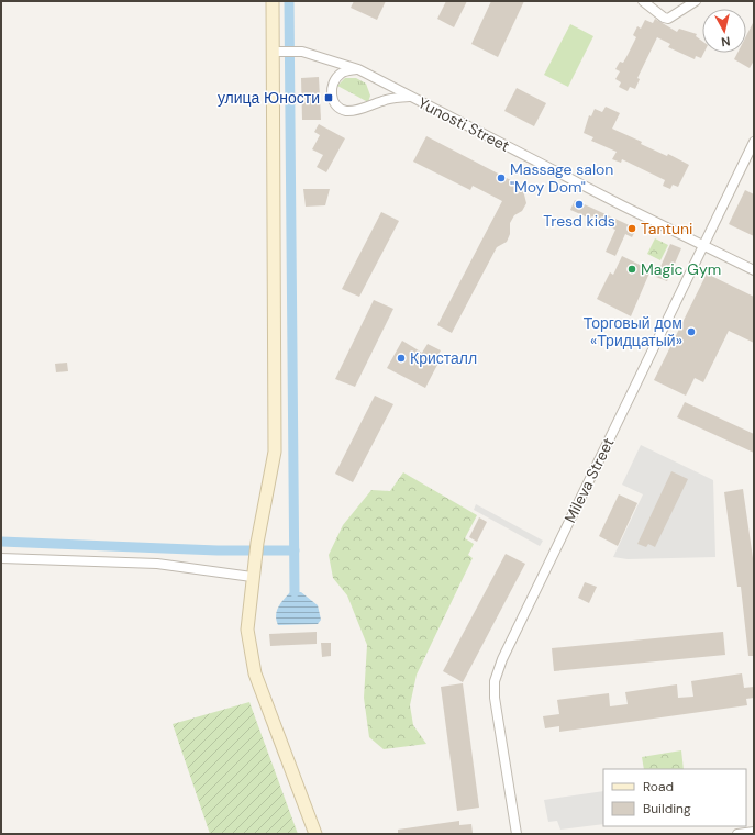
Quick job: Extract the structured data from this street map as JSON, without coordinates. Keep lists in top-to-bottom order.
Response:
{
  "streets": {
    "street": ["Yunosti Street", "Mileva Street"]
  },
  "crossings": [
    ["Yunosti Street", "Mileva Street"]
  ],
  "places": {
    "transit": ["улица Юности"],
    "other": [
      "Massage salon \"Moy Dom\"",
      "Tresd kids",
      "Tantuni",
      "Magic Gym",
      "Торговый дом «Тридцатый»",
      "Кристалл"
    ]
  },
  "legend": ["Road", "Building"],
  "north": "bottom"
}
